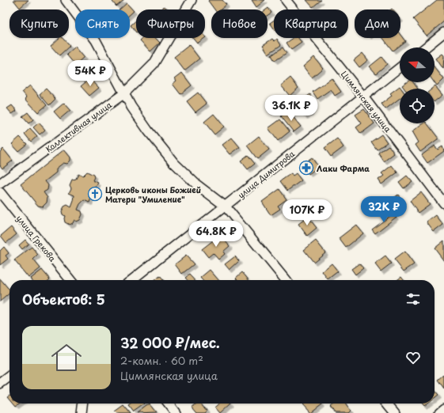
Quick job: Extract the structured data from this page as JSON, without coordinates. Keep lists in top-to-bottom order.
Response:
{
  "streets": {
    "street": [
      "Цимлянская улица",
      "Коллективная улица",
      "улица Димитрова",
      "улица Грекова"
    ]
  },
  "crossings": [
    ["Цимлянская улица", "улица Димитрова"]
  ],
  "places": {
    "pharmacy": ["Лаки Фарма"],
    "church": ["Церковь иконы Божией Матери \"Умиление\""]
  },
  "north": "left",
  "page": {
    "chip": [
      "Купить",
      "Снять",
      "Фильтры",
      "Новое",
      "Квартира",
      "Дом"
    ],
    "price": [
      "54K ₽",
      "36.1K ₽",
      "32K ₽",
      "107K ₽",
      "64.8K ₽"
    ],
    "heading": "Объектов: 5",
    "list": [
      {
        "name": "32 000 ₽/мес.",
        "note": "2-комн. · 60 m² · Цимлянская улица"
      }
    ]
  }
}
